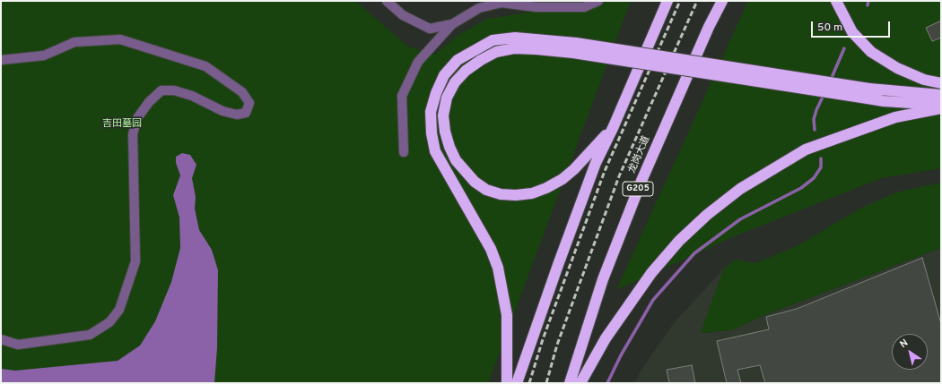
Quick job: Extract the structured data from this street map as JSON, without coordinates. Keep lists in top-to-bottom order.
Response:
{
  "streets": {
    "highway": ["龙岗大道", "G205"]
  },
  "parks": ["吉田墓园"],
  "scale_bar": "50 m",
  "north": "top left"
}
